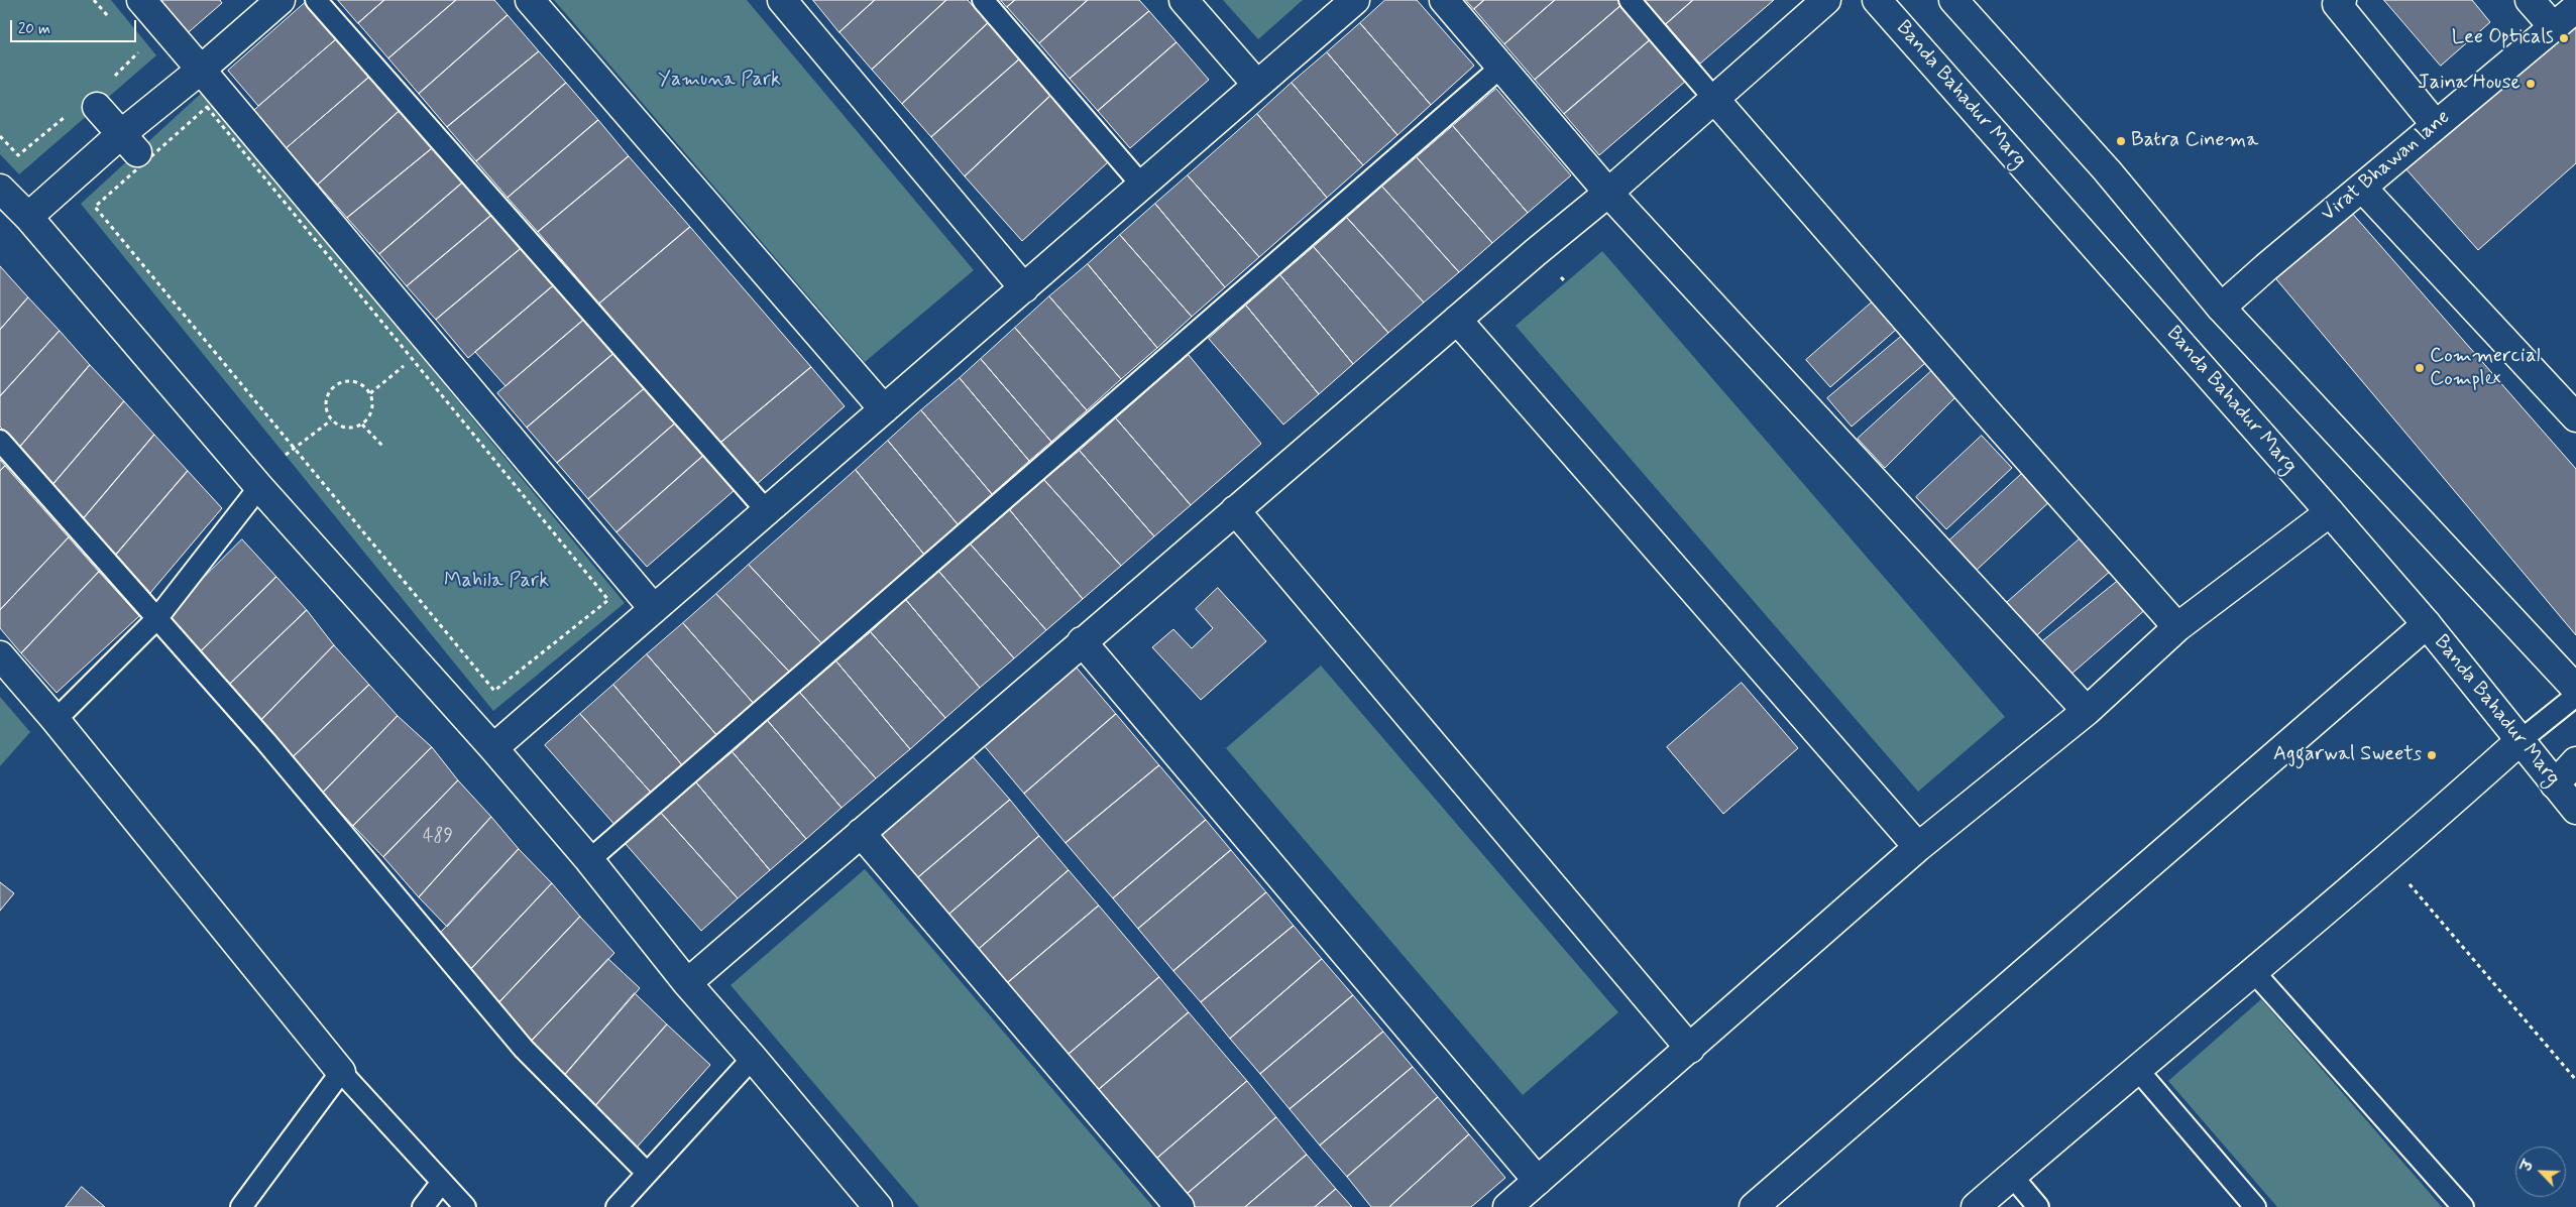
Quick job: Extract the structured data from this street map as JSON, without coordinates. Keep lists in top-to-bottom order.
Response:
{
  "streets": {
    "street": ["Banda Bahadur Marg", "Virat Bhawan lane"]
  },
  "parks": ["Yamuna Park", "Mahila Park"],
  "places": [
    "Lee Opticals",
    "Jaina House",
    "Batra Cinema",
    "Commercial Complex",
    "Aggarwal Sweets"
  ],
  "house_numbers": ["489"],
  "scale_bar": "20 m",
  "north": "top left"
}
